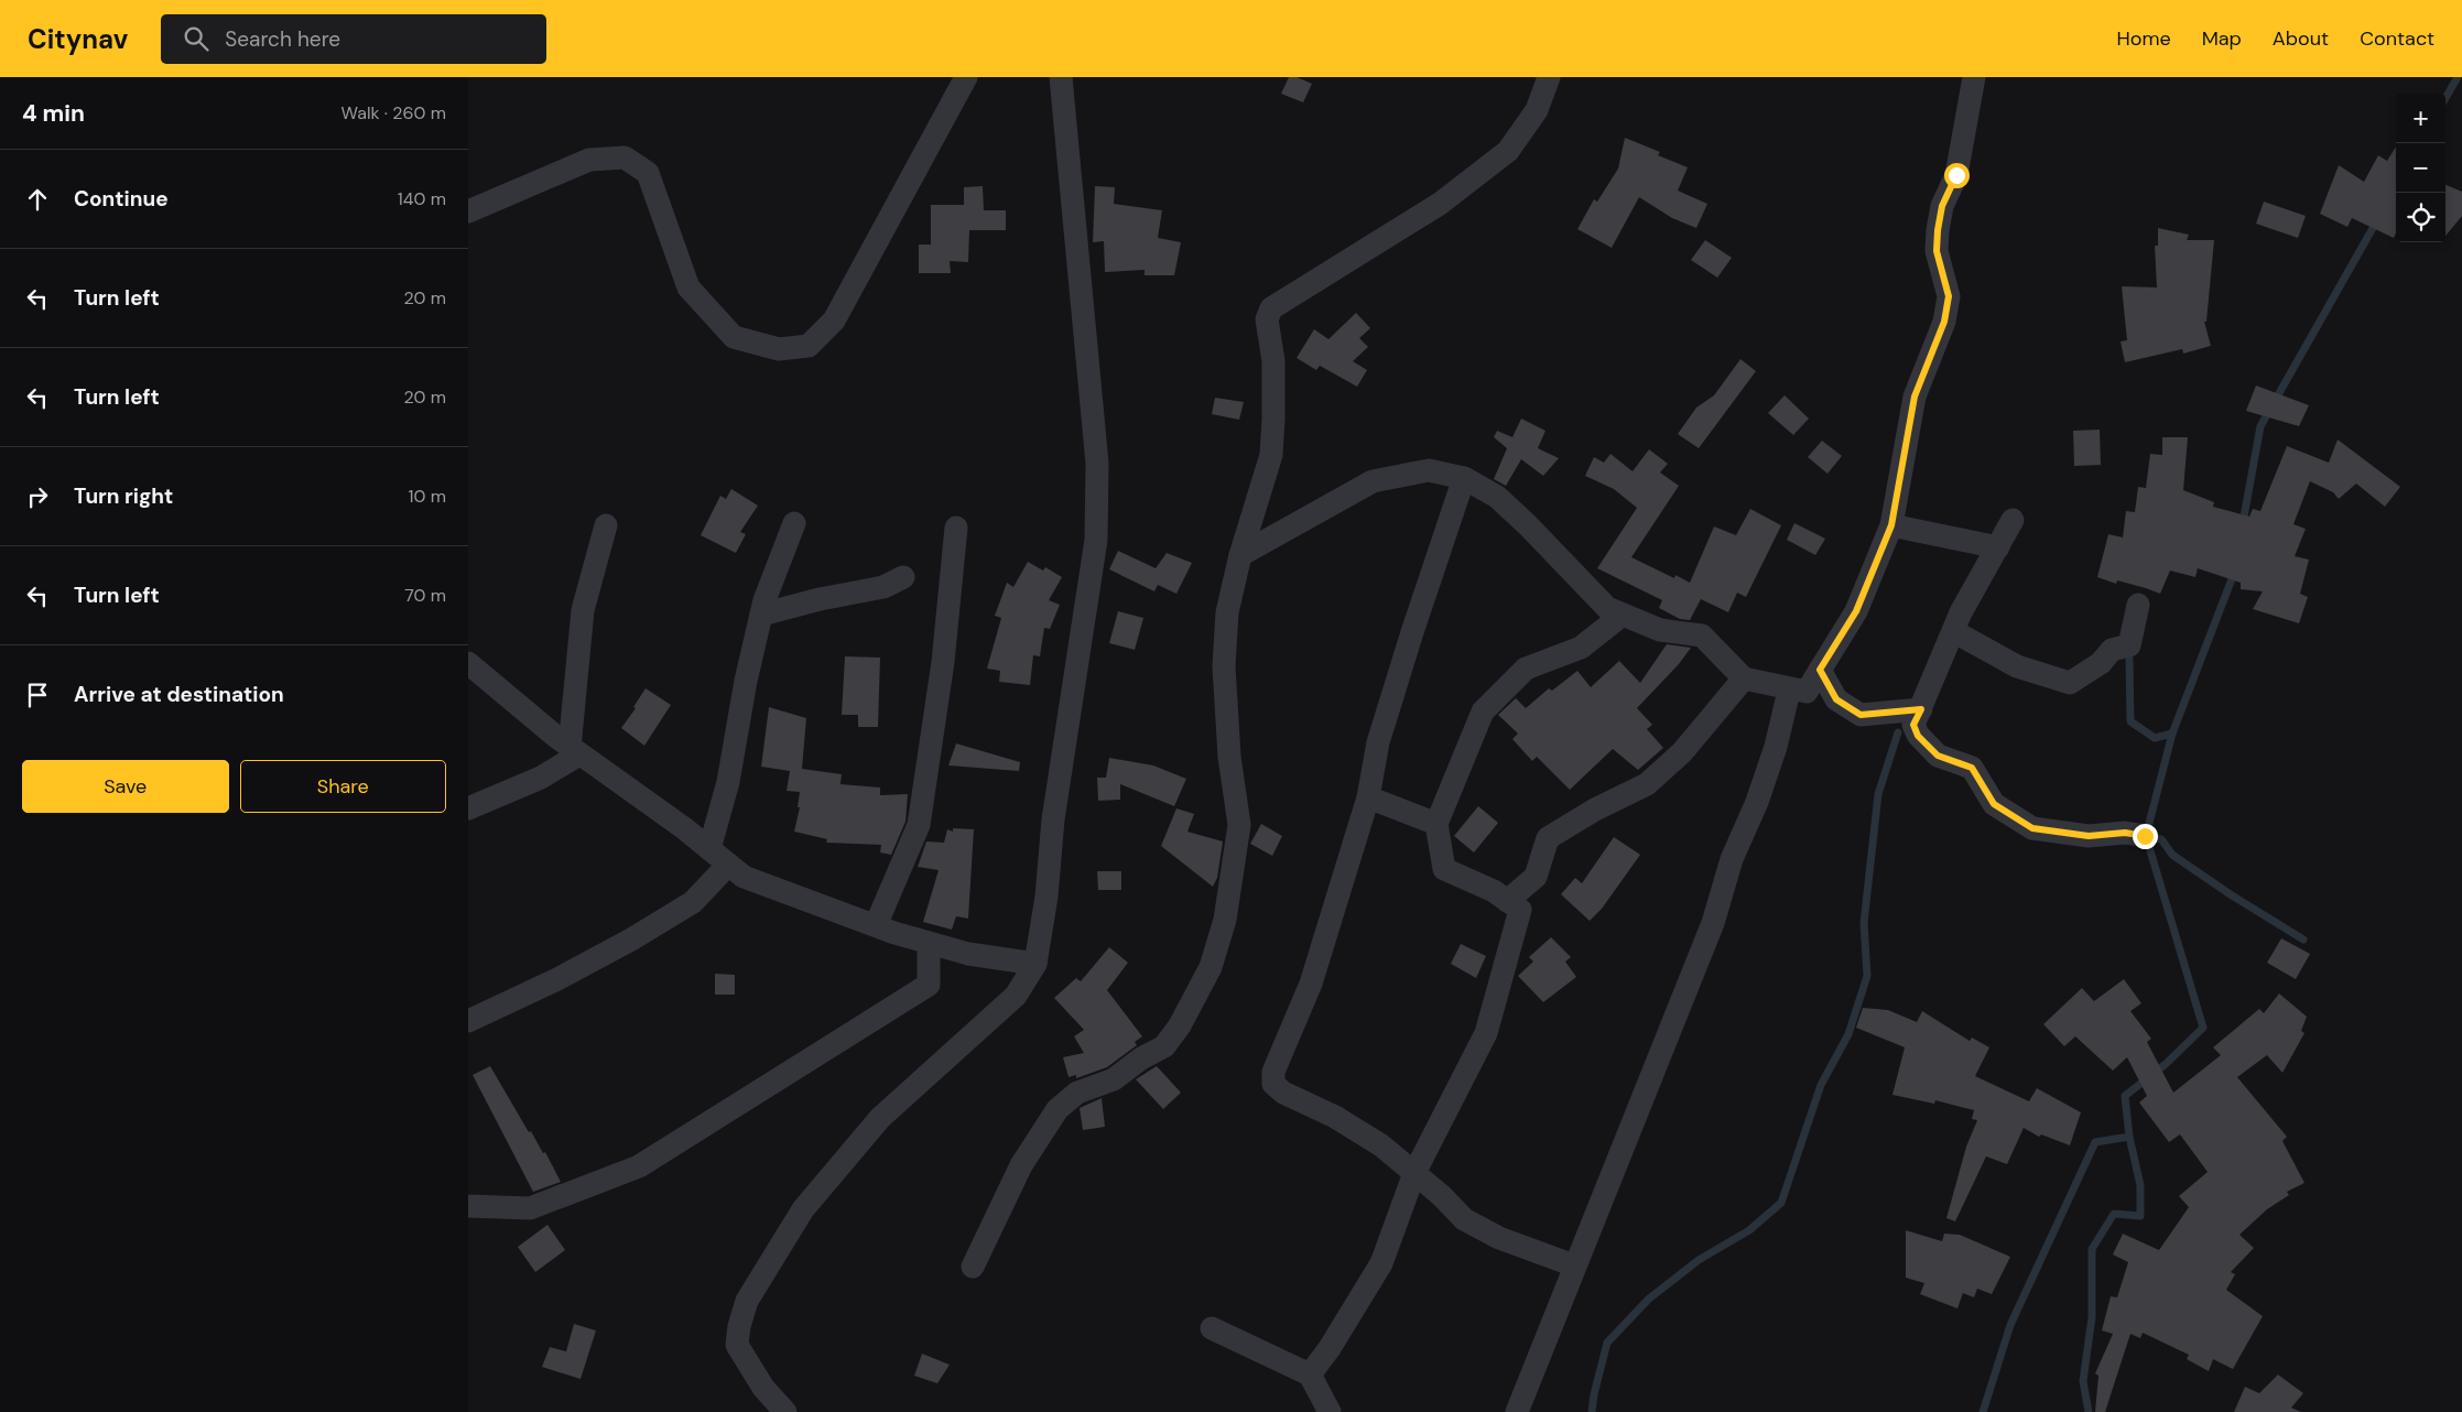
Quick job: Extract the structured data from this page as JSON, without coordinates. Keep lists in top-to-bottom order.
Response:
{
  "page": {
    "header": "Citynav",
    "search": "Search here",
    "nav": [
      "Home",
      "Map",
      "About",
      "Contact"
    ],
    "heading": ["4 min", "Walk · 260 m"],
    "map_buttons": ["+", "−"],
    "list": [
      ["Continue", "140 m"],
      ["Turn left", "20 m"],
      ["Turn left", "20 m"],
      ["Turn right", "10 m"],
      ["Turn left", "70 m"],
      "Arrive at destination"
    ],
    "buttons": ["Save", "Share"]
  }
}
